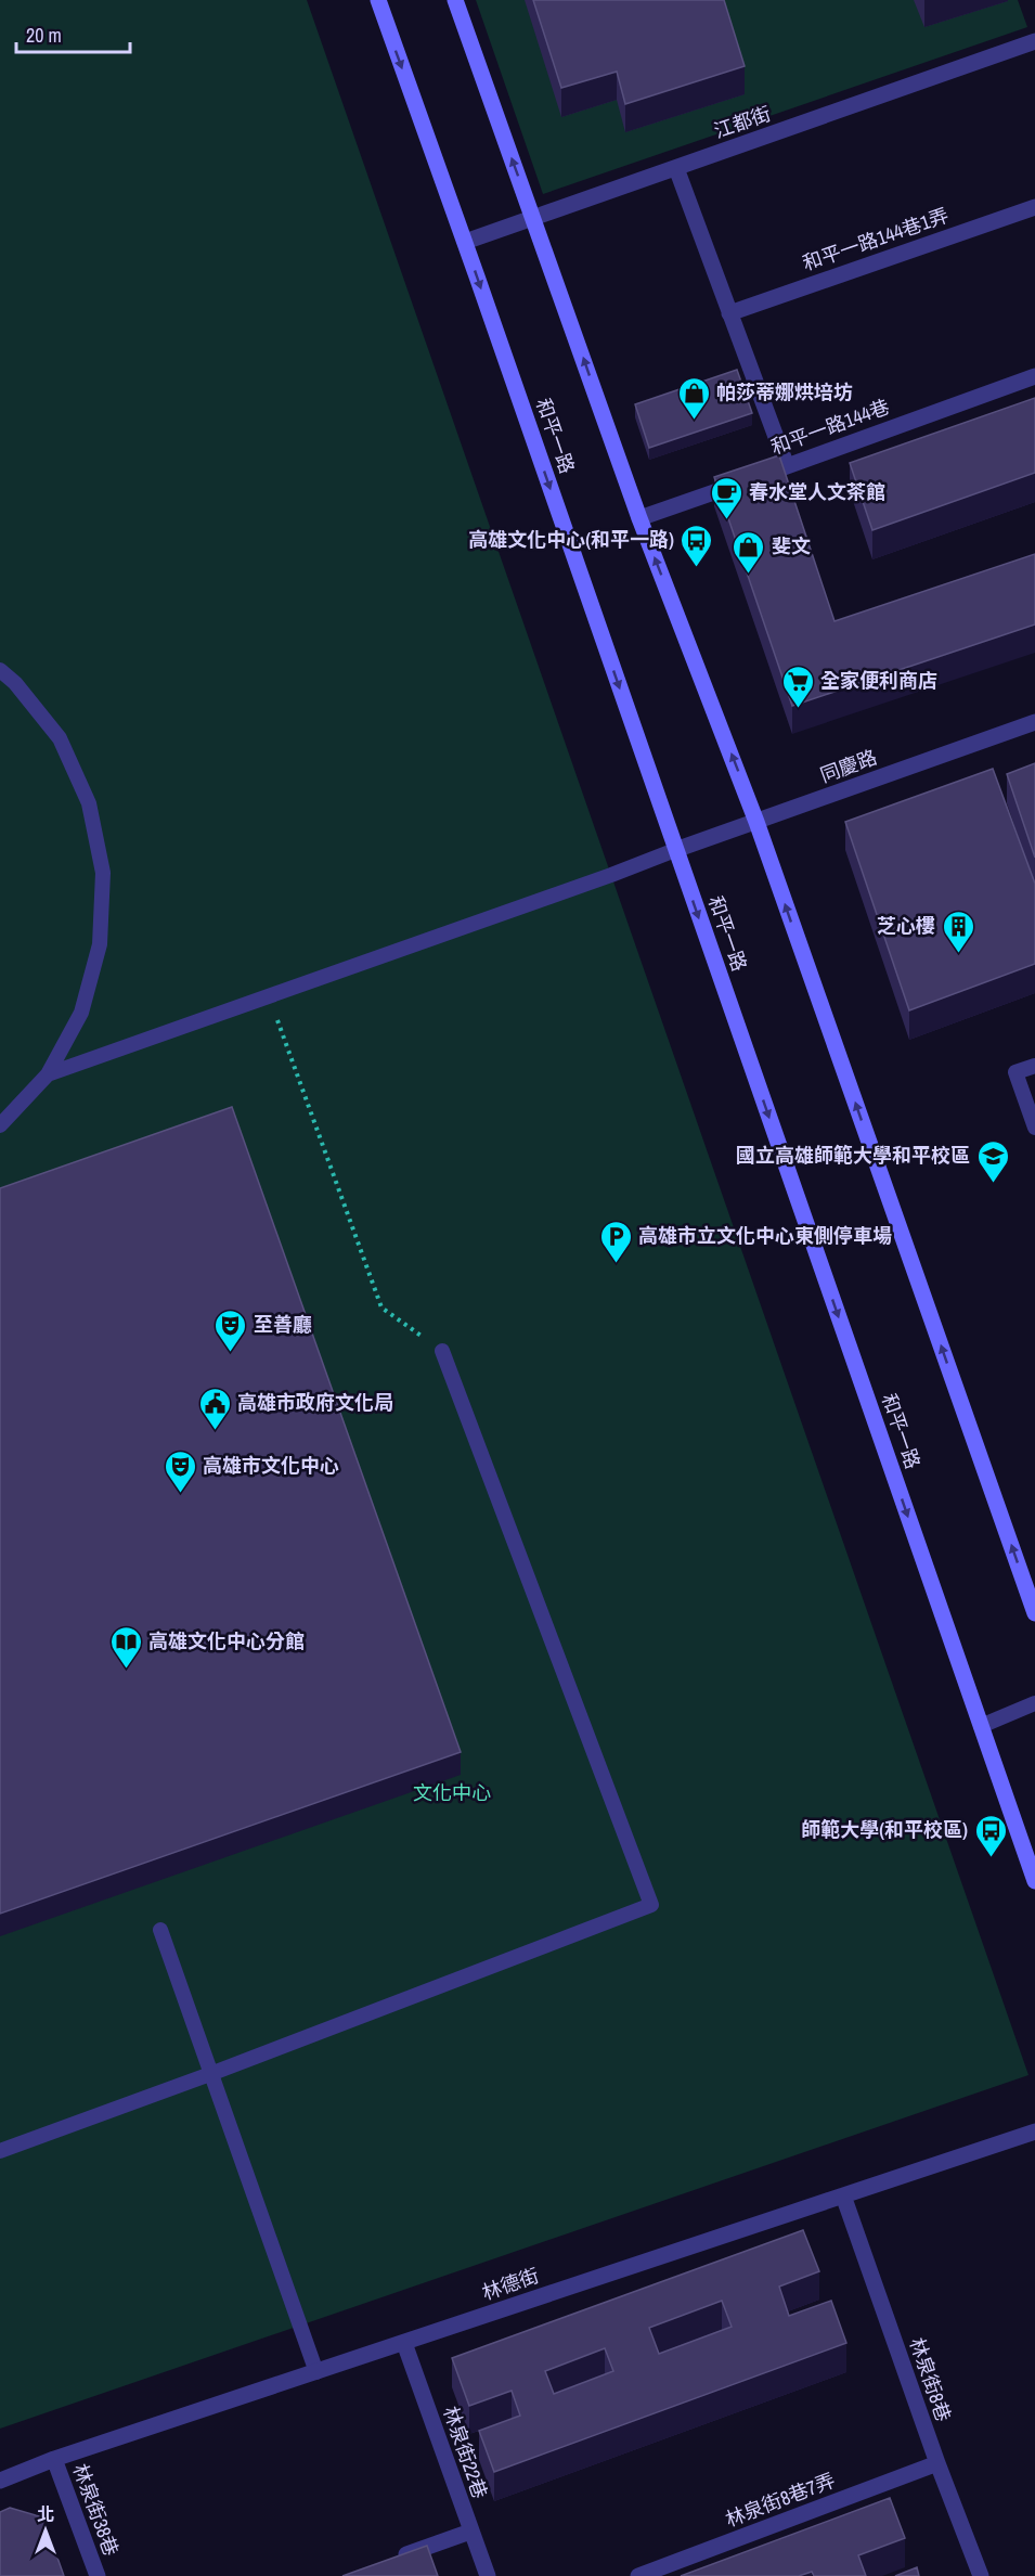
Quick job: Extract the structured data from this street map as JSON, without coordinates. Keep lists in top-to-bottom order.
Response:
{
  "streets": {
    "street": [
      "江都街",
      "和平一路144巷1弄",
      "和平一路144巷",
      "和平一路",
      "同慶路",
      "林德街",
      "林泉街8巷",
      "林泉街22巷",
      "林泉街8巷7弄",
      "林泉街38巷"
    ]
  },
  "crossings": [
    ["江都街", "和平一路"],
    ["和平一路", "同慶路"],
    ["林德街", "林泉街8巷"],
    ["林德街", "林泉街22巷"],
    ["林德街", "林泉街38巷"],
    ["林泉街8巷", "林泉街8巷7弄"]
  ],
  "parks": ["文化中心"],
  "places": {
    "shop": ["帕莎蒂娜烘培坊", "斐文"],
    "cafe": ["春水堂人文茶館"],
    "bus stop": ["高雄文化中心(和平一路)", "師範大學(和平校區)"],
    "supermarket": ["全家便利商店"],
    "building": ["芝心樓"],
    "school or university": ["國立高雄師範大學和平校區"],
    "parking": ["高雄市立文化中心東側停車場"],
    "theatre": ["至善廳", "高雄市文化中心"],
    "public building": ["高雄市政府文化局"],
    "library": ["高雄文化中心分館"]
  },
  "scale_bar": "20 m",
  "north": "top"
}
